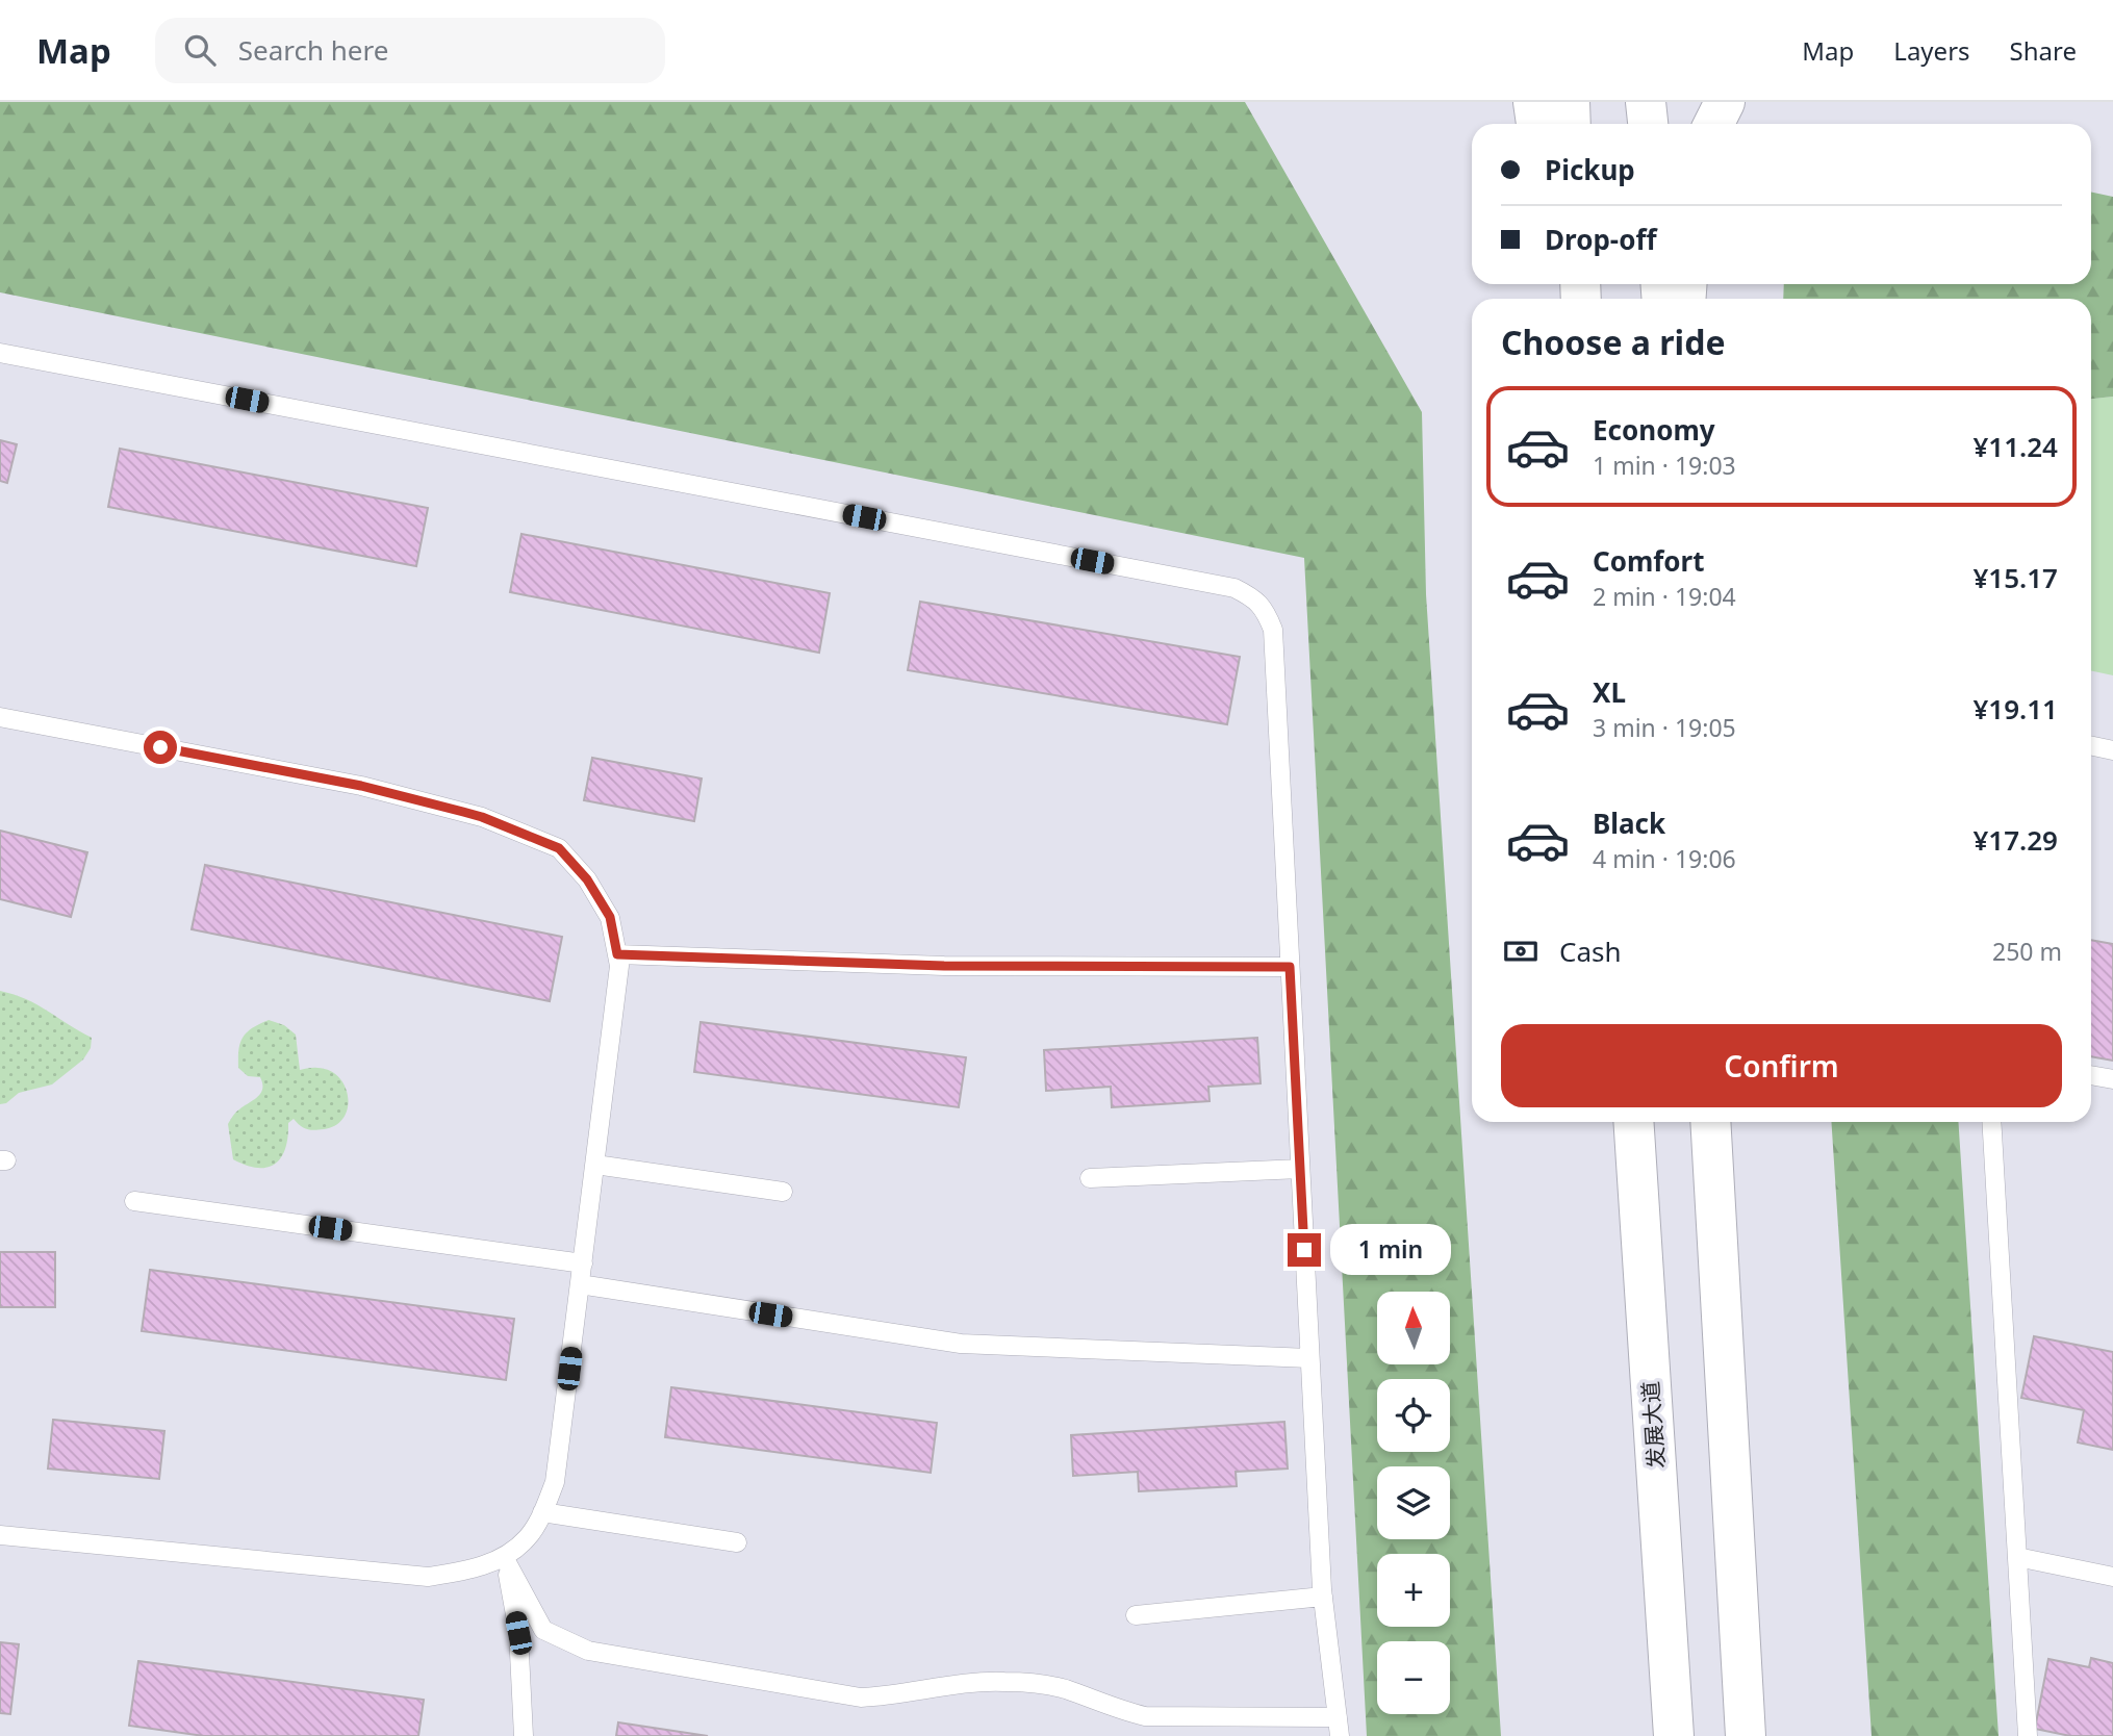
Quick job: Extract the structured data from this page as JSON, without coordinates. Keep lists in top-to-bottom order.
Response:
{
  "streets": {
    "main road": ["发展大道"]
  },
  "north": "top",
  "page": {
    "header": "Map",
    "search": "Search here",
    "nav": ["Map", "Layers", "Share"],
    "banner": ["Pickup", "Drop-off"],
    "heading": "Choose a ride",
    "list": [
      {
        "name": "Economy",
        "note": "1 min · 19:03",
        "value": "¥11.24"
      },
      {
        "name": "Comfort",
        "note": "2 min · 19:04",
        "value": "¥15.17"
      },
      {
        "name": "XL",
        "note": "3 min · 19:05",
        "value": "¥19.11"
      },
      {
        "name": "Black",
        "note": "4 min · 19:06",
        "value": "¥17.29"
      }
    ],
    "pay": ["Cash", "250 m"],
    "buttons": "Confirm",
    "bubble": "1 min",
    "map_buttons": ["+", "−"]
  }
}
